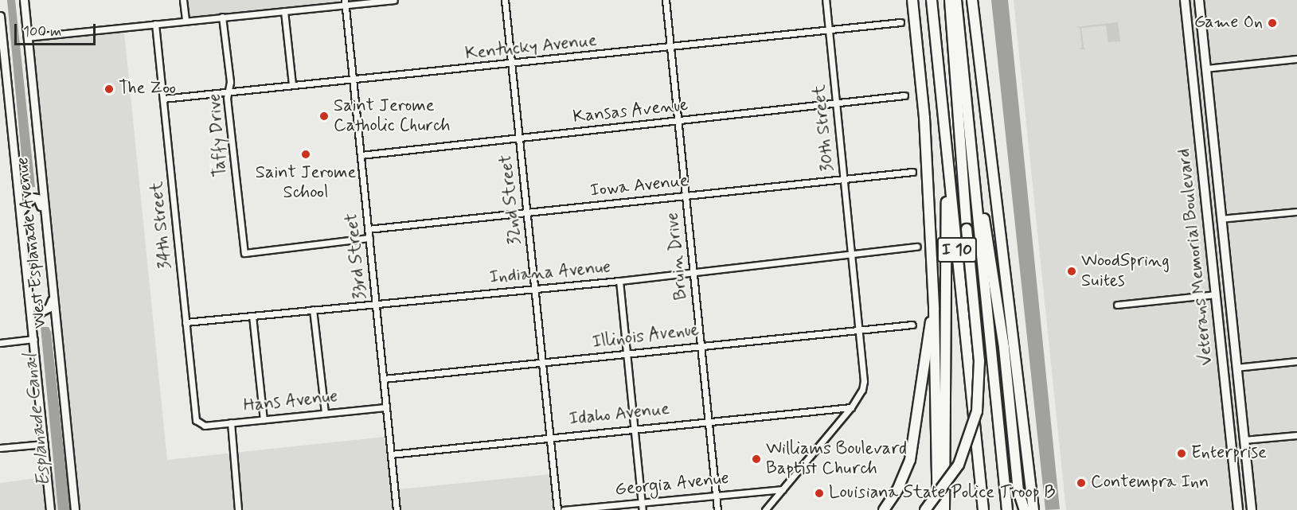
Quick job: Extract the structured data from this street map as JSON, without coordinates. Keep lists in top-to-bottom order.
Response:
{
  "streets": {
    "highway": ["I 10"],
    "main road": ["West Esplanade Avenue", "Veterans Memorial Boulevard"],
    "street": [
      "Kentucky Avenue",
      "Kansas Avenue",
      "30th Street",
      "Taffy Drive",
      "Iowa Avenue",
      "32nd Street",
      "34th Street",
      "33rd Street",
      "Bruin Drive",
      "Indiana Avenue",
      "Illinois Avenue",
      "Hans Avenue",
      "Idaho Avenue",
      "Georgia Avenue"
    ]
  },
  "crossings": [
    ["Kentucky Avenue", "30th Street"],
    ["Kentucky Avenue", "Taffy Drive"],
    ["Kentucky Avenue", "32nd Street"],
    ["Kentucky Avenue", "34th Street"],
    ["Kentucky Avenue", "33rd Street"],
    ["Kentucky Avenue", "Bruin Drive"],
    ["Kansas Avenue", "30th Street"],
    ["Kansas Avenue", "32nd Street"],
    ["Kansas Avenue", "33rd Street"],
    ["Kansas Avenue", "Bruin Drive"],
    ["30th Street", "Iowa Avenue"],
    ["30th Street", "Indiana Avenue"],
    ["30th Street", "Illinois Avenue"],
    ["30th Street", "Idaho Avenue"],
    ["30th Street", "Georgia Avenue"],
    ["Taffy Drive", "33rd Street"],
    ["Iowa Avenue", "32nd Street"],
    ["Iowa Avenue", "33rd Street"],
    ["Iowa Avenue", "Bruin Drive"],
    ["32nd Street", "Indiana Avenue"],
    ["32nd Street", "Illinois Avenue"],
    ["32nd Street", "Idaho Avenue"],
    ["34th Street", "Indiana Avenue"],
    ["34th Street", "Hans Avenue"],
    ["33rd Street", "Indiana Avenue"],
    ["33rd Street", "Illinois Avenue"],
    ["33rd Street", "Hans Avenue"],
    ["33rd Street", "Idaho Avenue"],
    ["Bruin Drive", "Indiana Avenue"],
    ["Bruin Drive", "Illinois Avenue"],
    ["Bruin Drive", "Idaho Avenue"],
    ["Bruin Drive", "Georgia Avenue"]
  ],
  "water": ["Esplanade Canal"],
  "places": [
    "Game On",
    "The Zoo",
    "Saint Jerome Catholic Church",
    "Saint Jerome School",
    "WoodSpring Suites",
    "Enterprise",
    "Williams Boulevard Baptist Church",
    "Contempra Inn",
    "Louisiana State Police Troop B"
  ],
  "scale_bar": "100 m"
}
